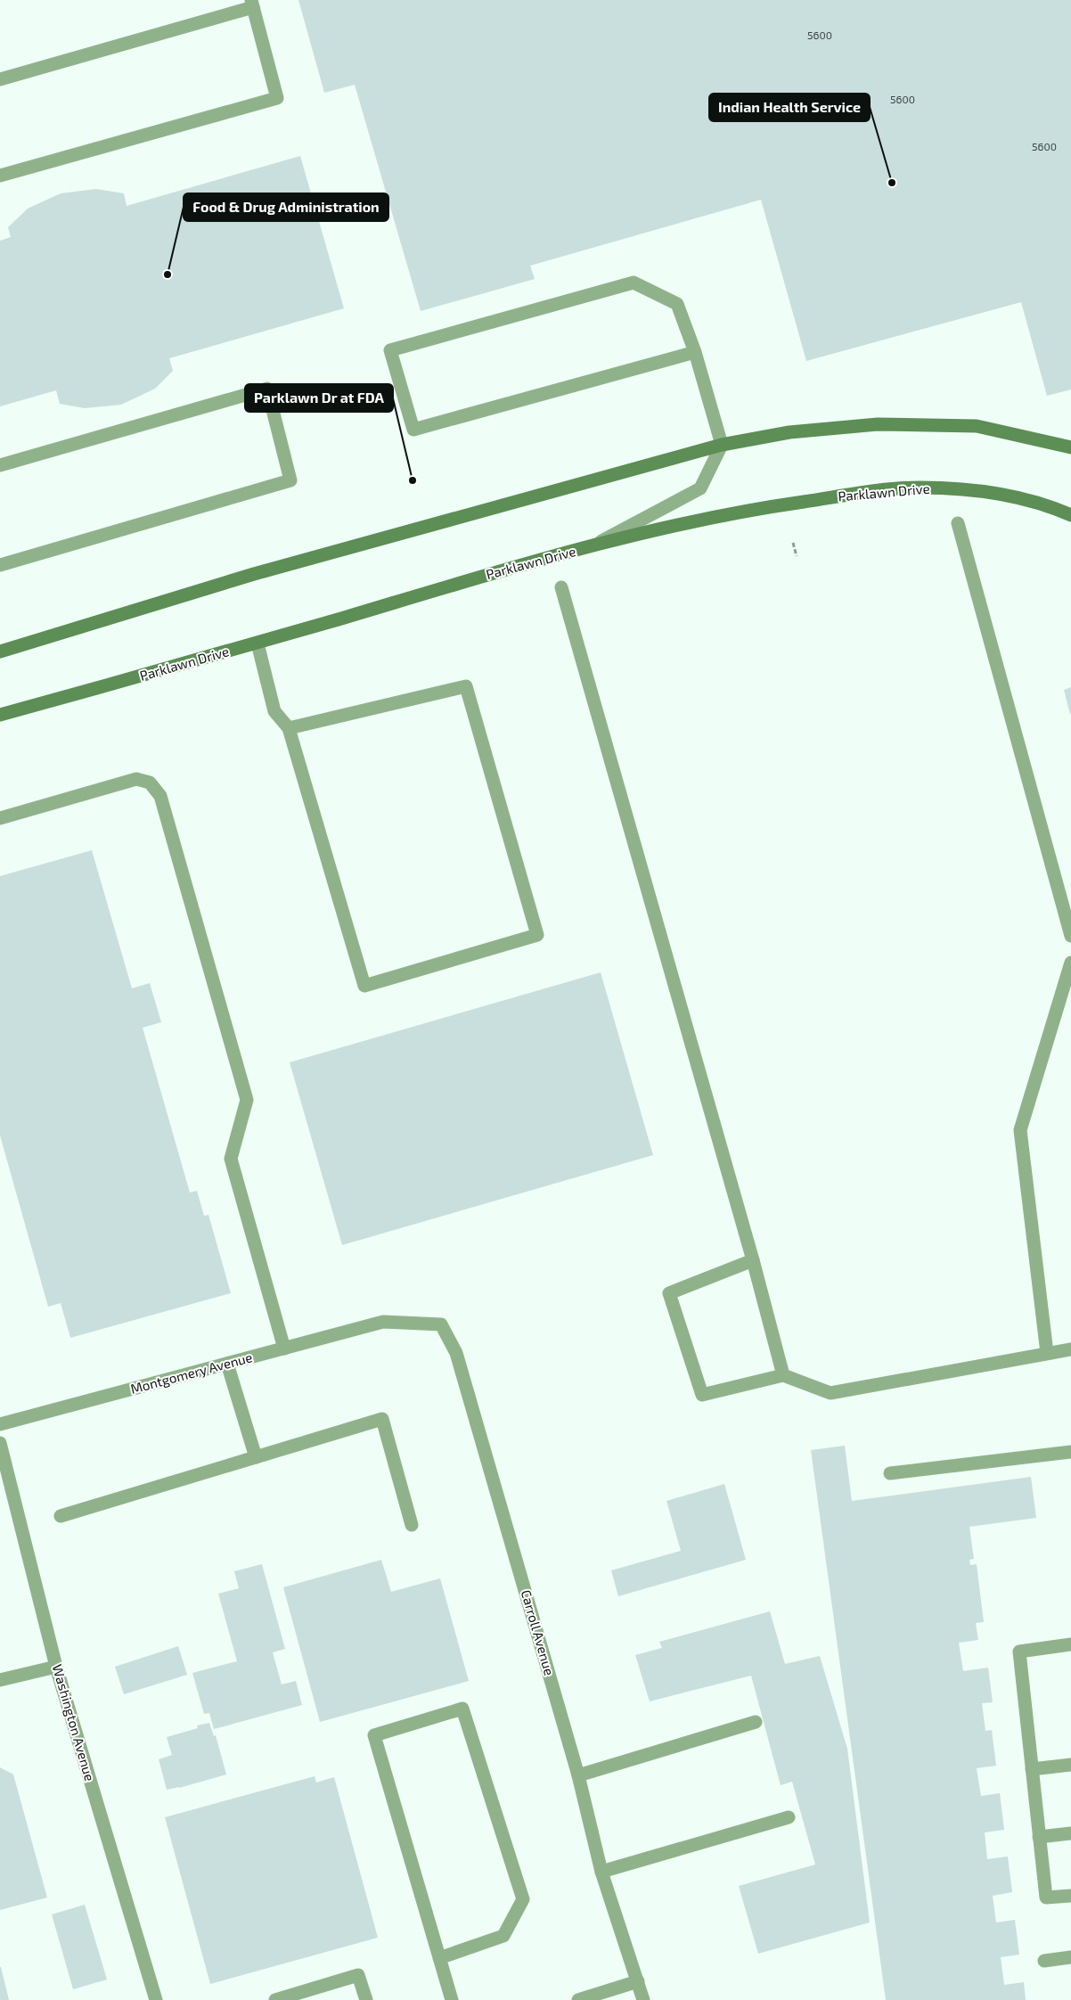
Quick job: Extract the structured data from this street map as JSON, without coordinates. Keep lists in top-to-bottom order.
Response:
{
  "streets": {
    "main road": ["Parklawn Drive"],
    "street": ["Montgomery Avenue", "Carroll Avenue", "Washington Avenue"]
  },
  "crossings": [
    ["Montgomery Avenue", "Carroll Avenue"]
  ],
  "places": ["Indian Health Service", "Food & Drug Administration", "Parklawn Dr at FDA"],
  "house_numbers": ["5600", "5600", "5600"]
}
